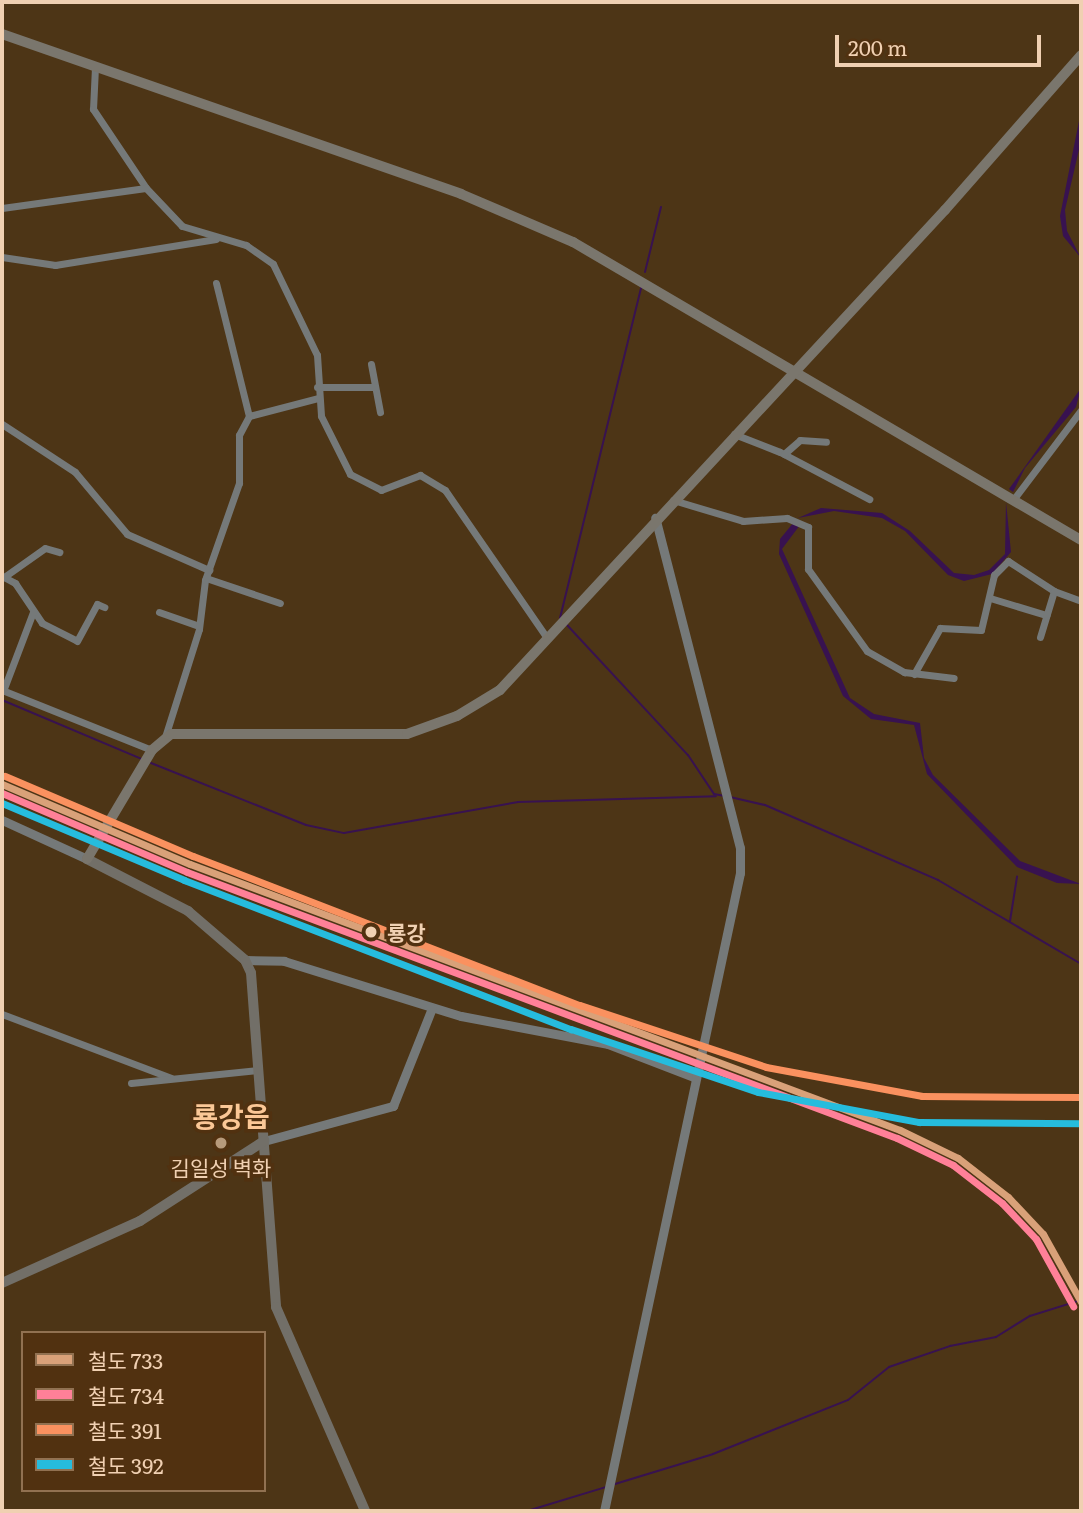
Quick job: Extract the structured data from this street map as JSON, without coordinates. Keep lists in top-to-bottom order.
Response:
{
  "districts": ["룡강읍"],
  "places": ["룡강", "김일성 벽화"],
  "lines": [
    "rail line 391",
    "rail line 733",
    "rail line 734",
    "rail line 392"
  ],
  "legend": [
    "철도 733",
    "철도 734",
    "철도 391",
    "철도 392"
  ],
  "scale_bar": "200 m"
}
